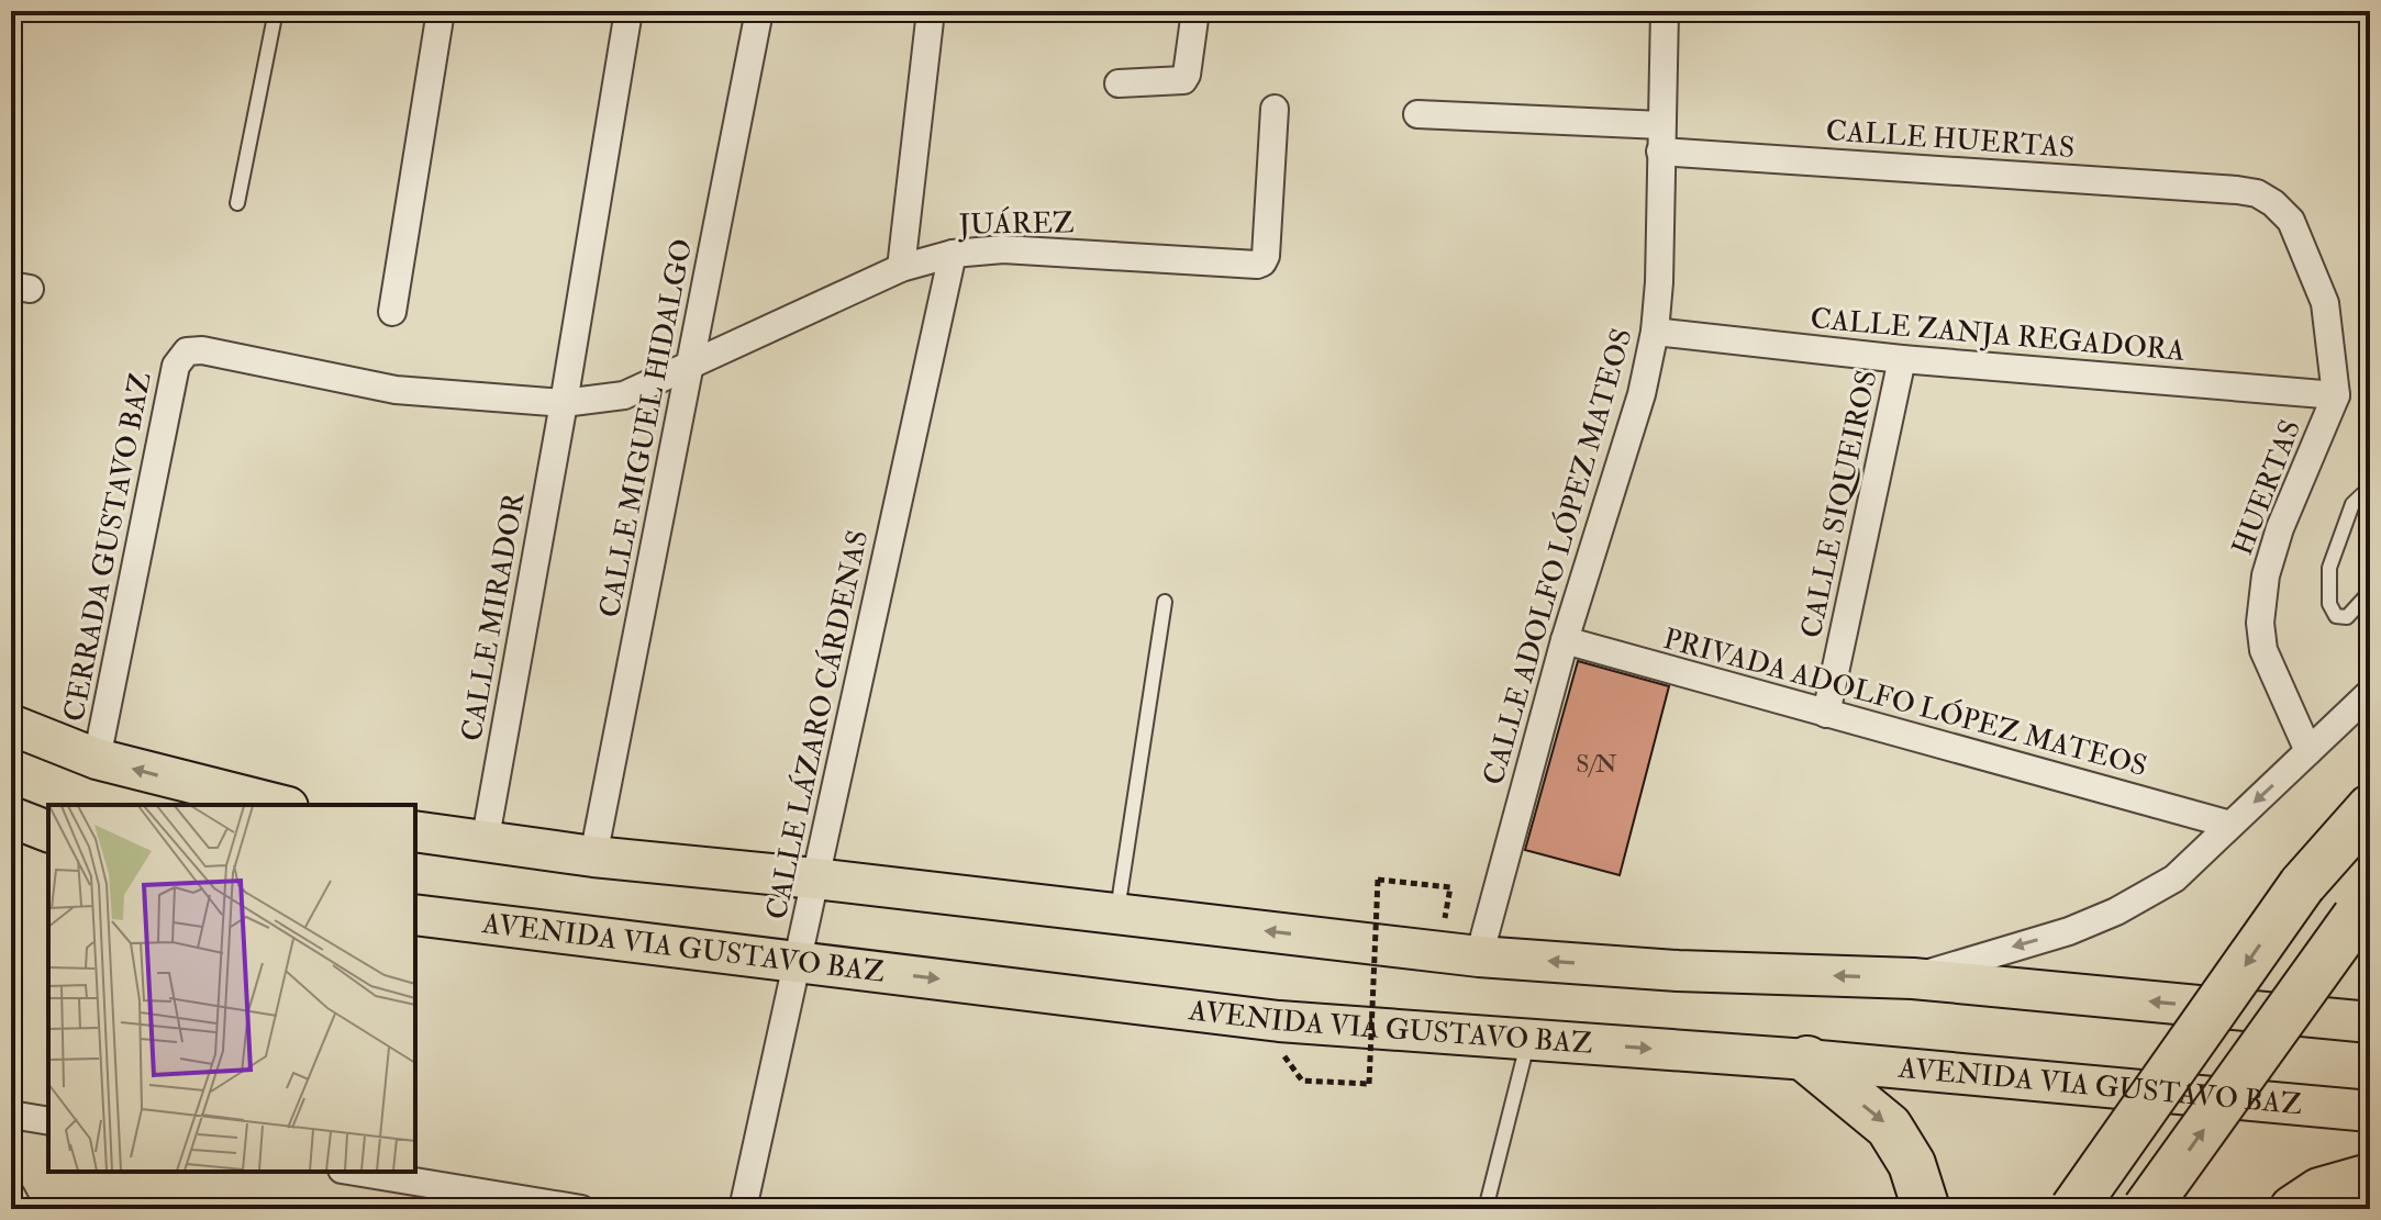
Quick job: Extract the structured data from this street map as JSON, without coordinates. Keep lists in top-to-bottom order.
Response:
{
  "streets": {
    "main road": ["AVENIDA VIA GUSTAVO BAZ"],
    "street": [
      "CALLE HUERTAS",
      "JUÁREZ",
      "CALLE ZANJA REGADORA",
      "CALLE MIGUEL HIDALGO",
      "HUERTAS",
      "CALLE SIQUEIROS",
      "CERRADA GUSTAVO BAZ",
      "CALLE ADOLFO LÓPEZ MATEOS",
      "CALLE MIRADOR",
      "PRIVADA ADOLFO LÓPEZ MATEOS",
      "CALLE LÁZARO CÁRDENAS"
    ]
  },
  "crossings": [
    ["CALLE HUERTAS", "CALLE ZANJA REGADORA"],
    ["CALLE HUERTAS", "HUERTAS"],
    ["CALLE HUERTAS", "CALLE ADOLFO LÓPEZ MATEOS"],
    ["JUÁREZ", "CALLE MIGUEL HIDALGO"],
    ["JUÁREZ", "CALLE LÁZARO CÁRDENAS"],
    ["CALLE ZANJA REGADORA", "HUERTAS"],
    ["CALLE ZANJA REGADORA", "CALLE SIQUEIROS"],
    ["CALLE ZANJA REGADORA", "CALLE ADOLFO LÓPEZ MATEOS"],
    ["CALLE SIQUEIROS", "PRIVADA ADOLFO LÓPEZ MATEOS"],
    ["CERRADA GUSTAVO BAZ", "CALLE MIRADOR"],
    ["CALLE ADOLFO LÓPEZ MATEOS", "PRIVADA ADOLFO LÓPEZ MATEOS"],
    ["CALLE LÁZARO CÁRDENAS", "AVENIDA VIA GUSTAVO BAZ"]
  ],
  "house_numbers": ["S/N"]
}
